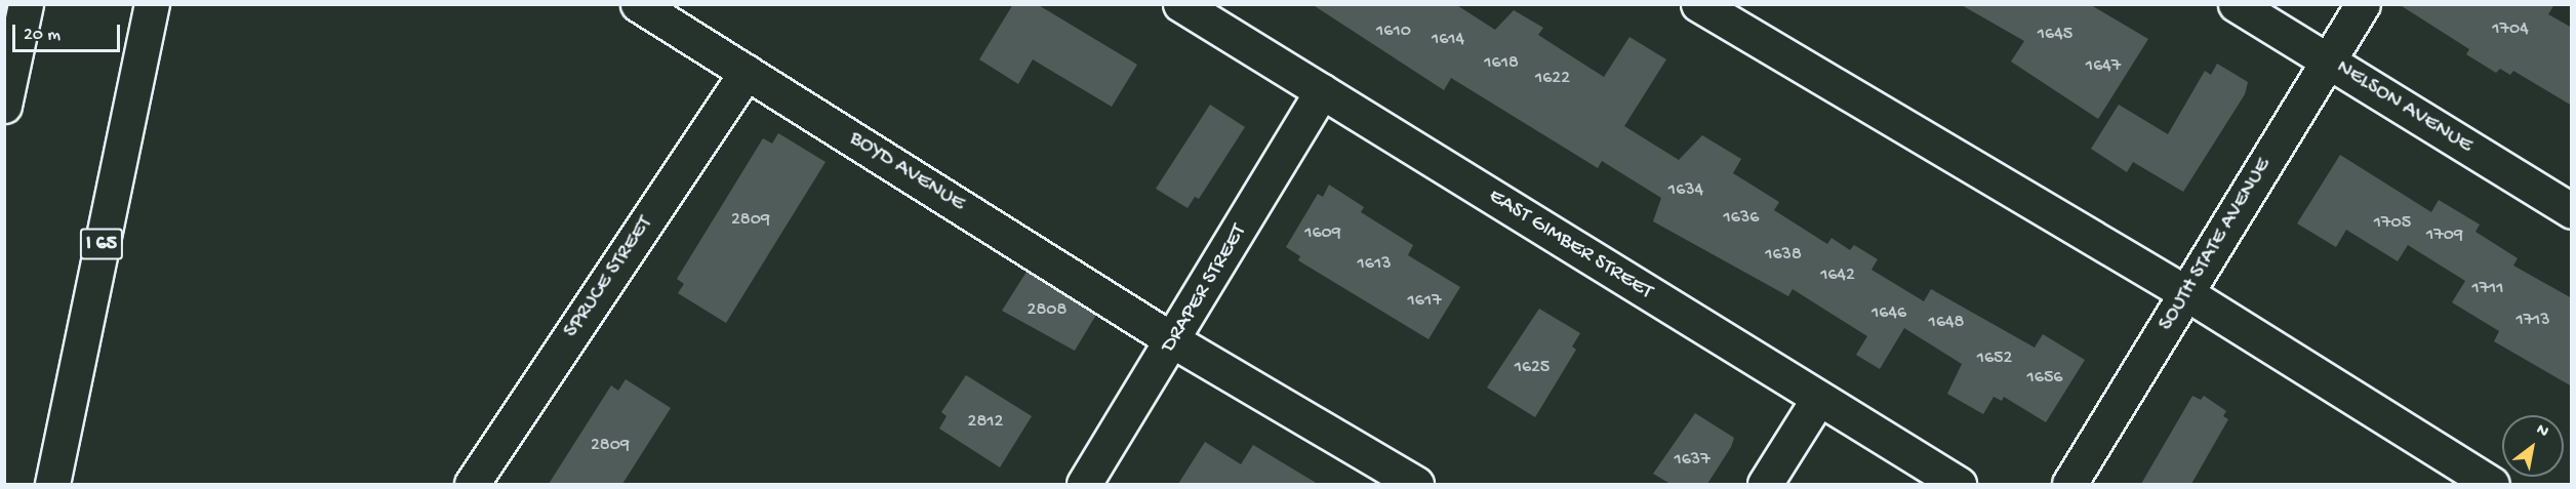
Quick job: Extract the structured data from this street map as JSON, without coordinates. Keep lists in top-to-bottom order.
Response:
{
  "streets": {
    "main road": [
      "NELSON AVENUE",
      "BOYD AVENUE",
      "I 65",
      "EAST GIMBER STREET",
      "SOUTH STATE AVENUE",
      "SPRUCE STREET",
      "DRAPER STREET"
    ]
  },
  "crossings": [
    ["NELSON AVENUE", "SOUTH STATE AVENUE"],
    ["BOYD AVENUE", "SPRUCE STREET"],
    ["BOYD AVENUE", "DRAPER STREET"],
    ["EAST GIMBER STREET", "DRAPER STREET"]
  ],
  "house_numbers": [
    "1704",
    "1610",
    "1645",
    "1614",
    "1618",
    "1647",
    "1622",
    "1634",
    "1636",
    "2809",
    "1705",
    "1609",
    "1709",
    "1638",
    "1613",
    "1642",
    "1711",
    "1617",
    "2808",
    "1646",
    "1713",
    "1648",
    "1652",
    "1625",
    "1656",
    "2812",
    "2809",
    "1637"
  ],
  "scale_bar": "20 m",
  "north": "top right"
}
